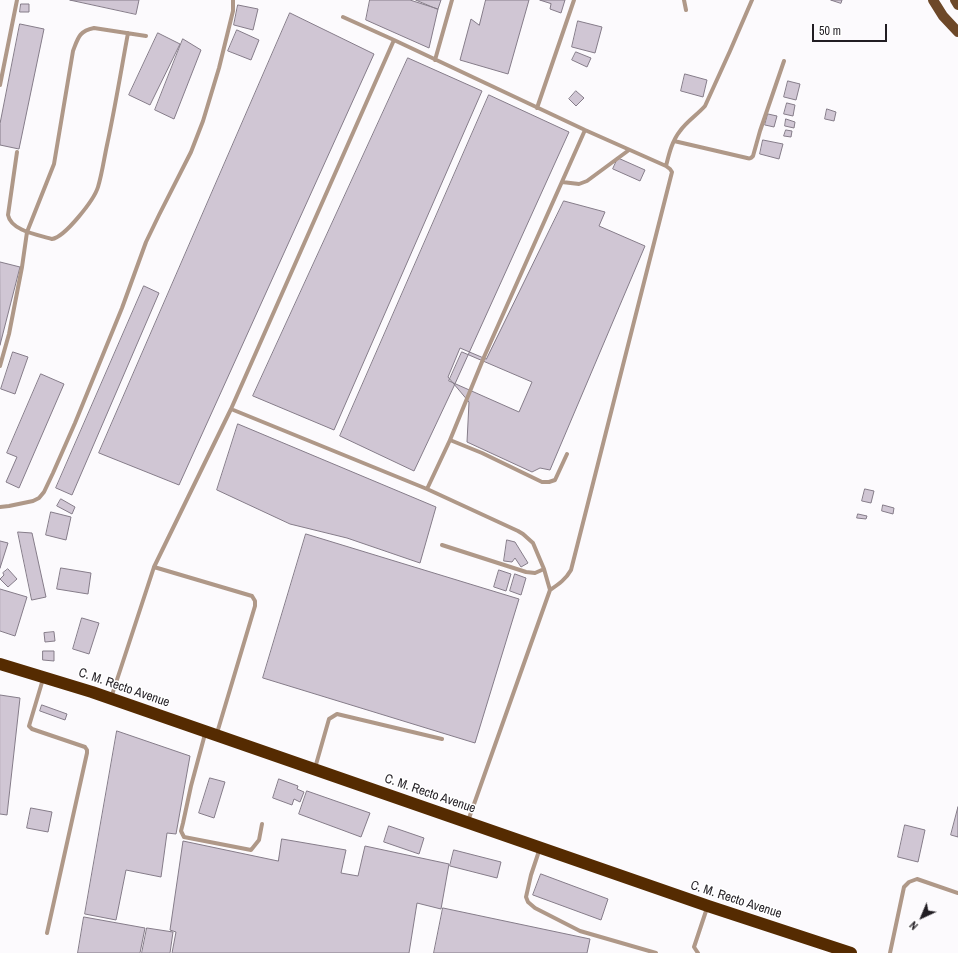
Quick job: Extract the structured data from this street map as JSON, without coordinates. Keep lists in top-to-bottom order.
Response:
{
  "streets": {
    "highway": ["C. M. Recto Avenue"]
  },
  "scale_bar": "50 m",
  "north": "bottom left"
}
